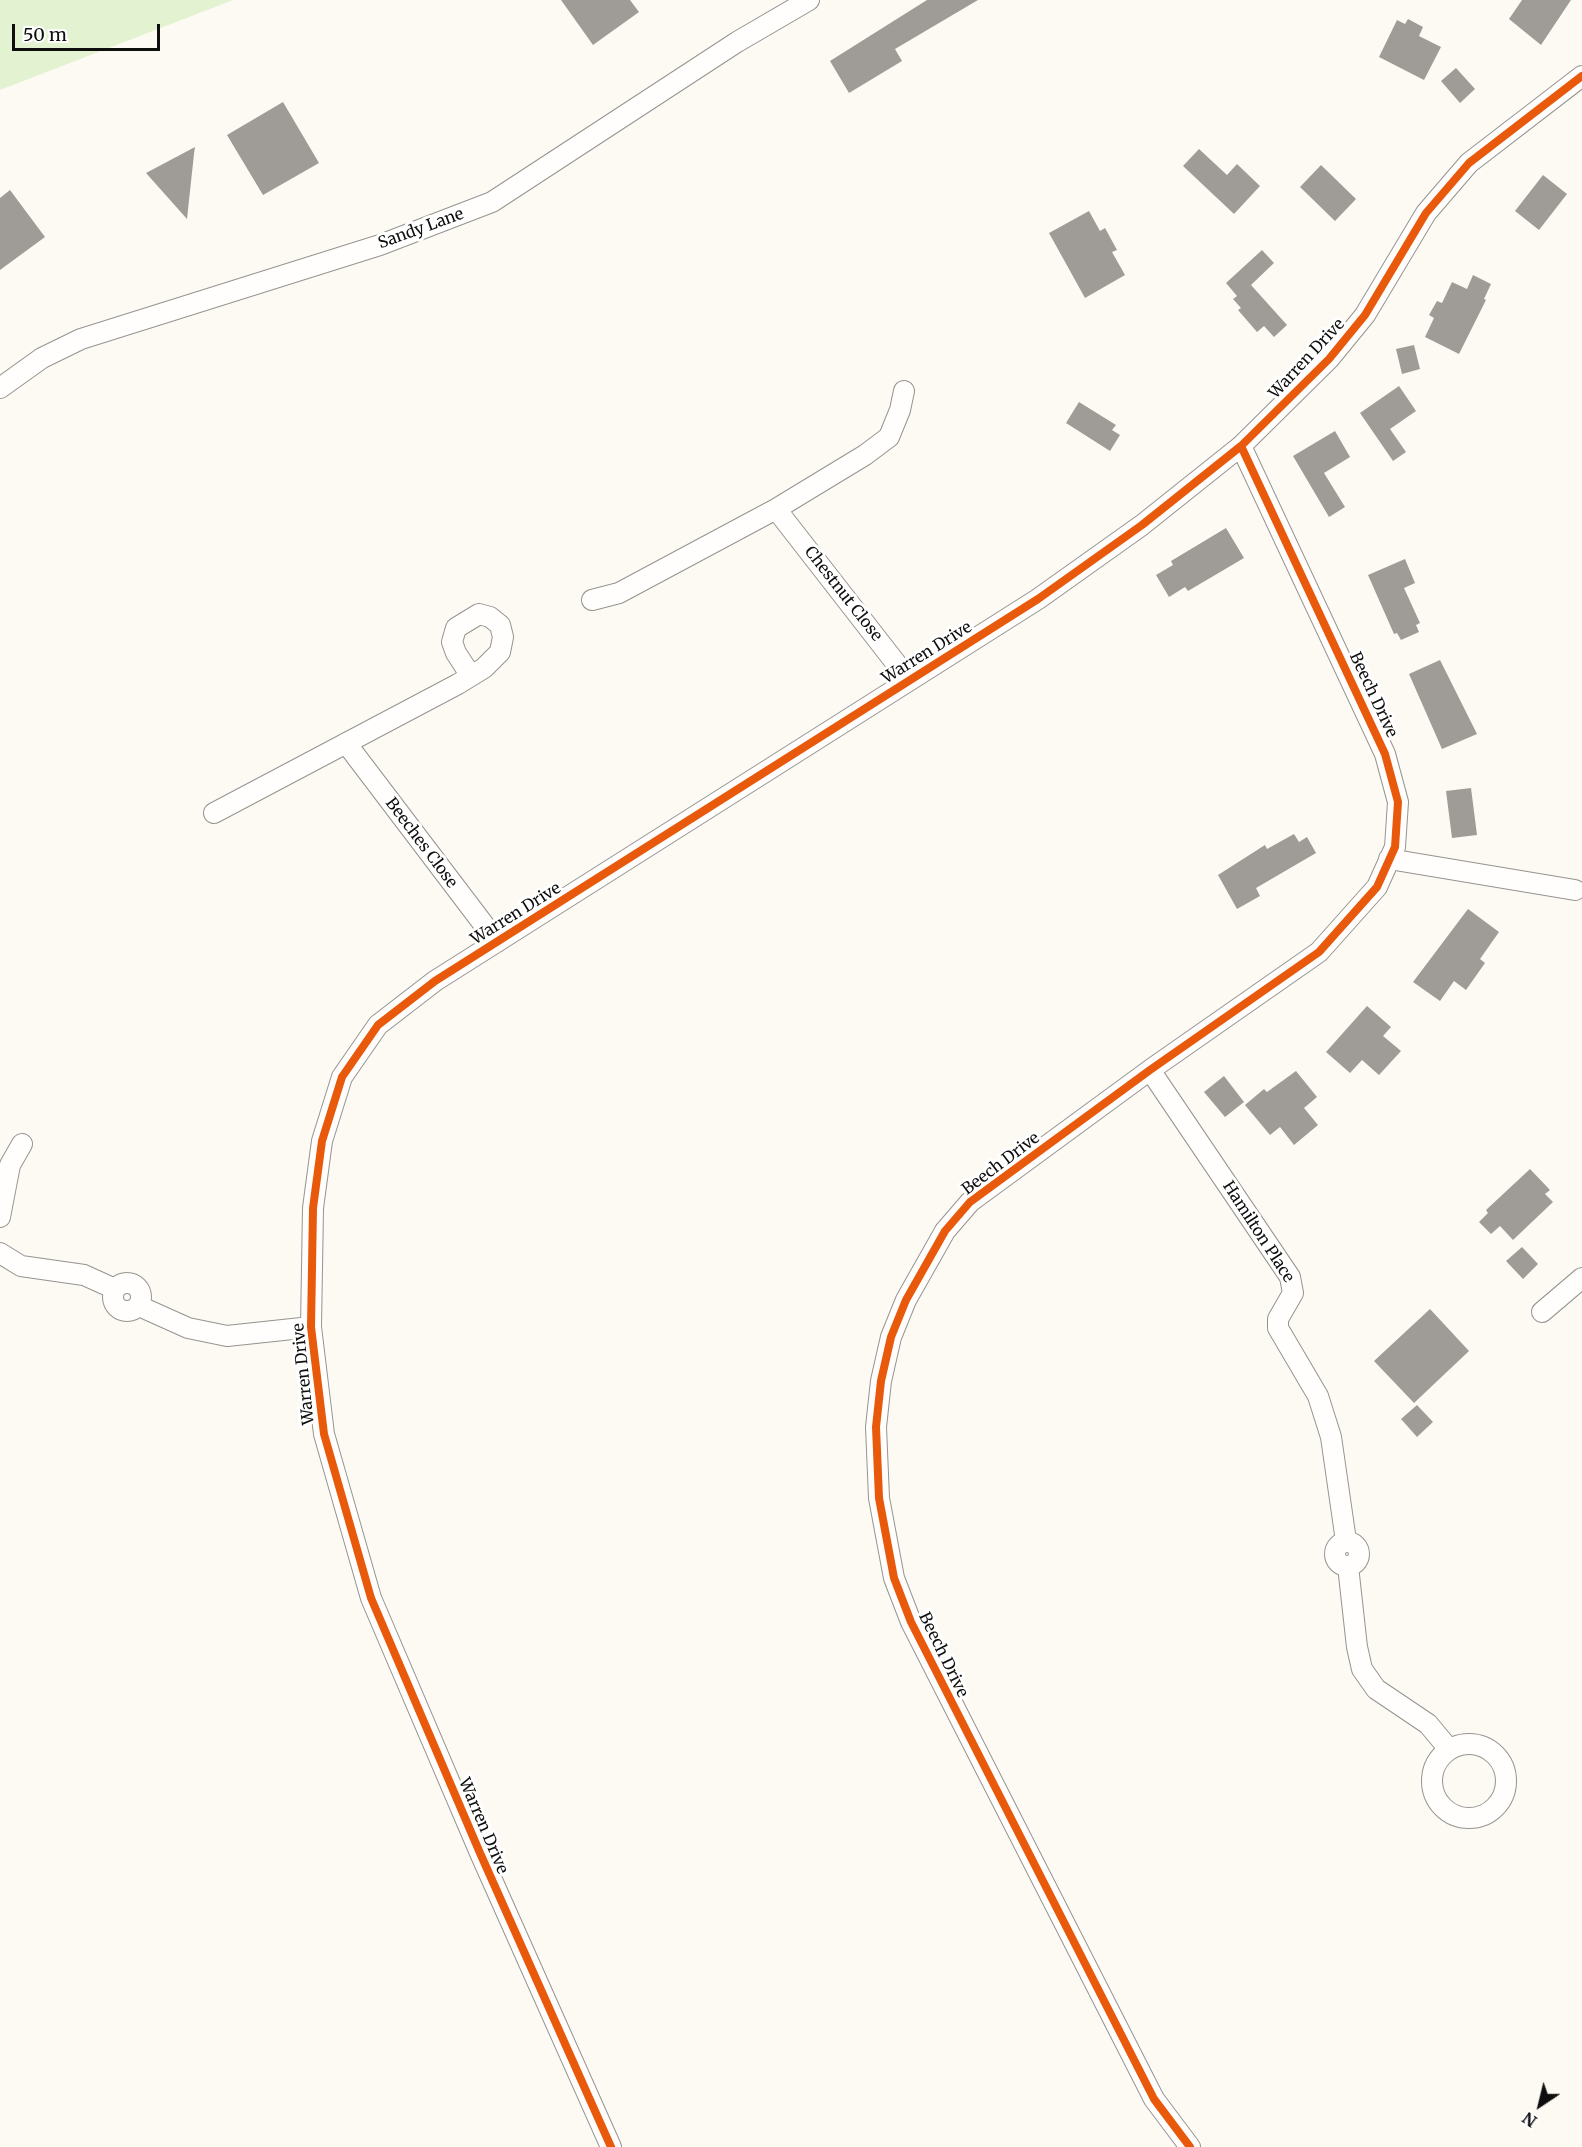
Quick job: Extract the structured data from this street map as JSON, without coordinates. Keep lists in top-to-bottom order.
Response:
{
  "streets": {
    "street": [
      "Sandy Lane",
      "Warren Drive",
      "Chestnut Close",
      "Beech Drive",
      "Beeches Close",
      "Hamilton Place"
    ]
  },
  "crossings": [
    ["Warren Drive", "Chestnut Close"],
    ["Warren Drive", "Beech Drive"],
    ["Warren Drive", "Beeches Close"],
    ["Beech Drive", "Hamilton Place"]
  ],
  "scale_bar": "50 m",
  "north": "bottom left"
}
